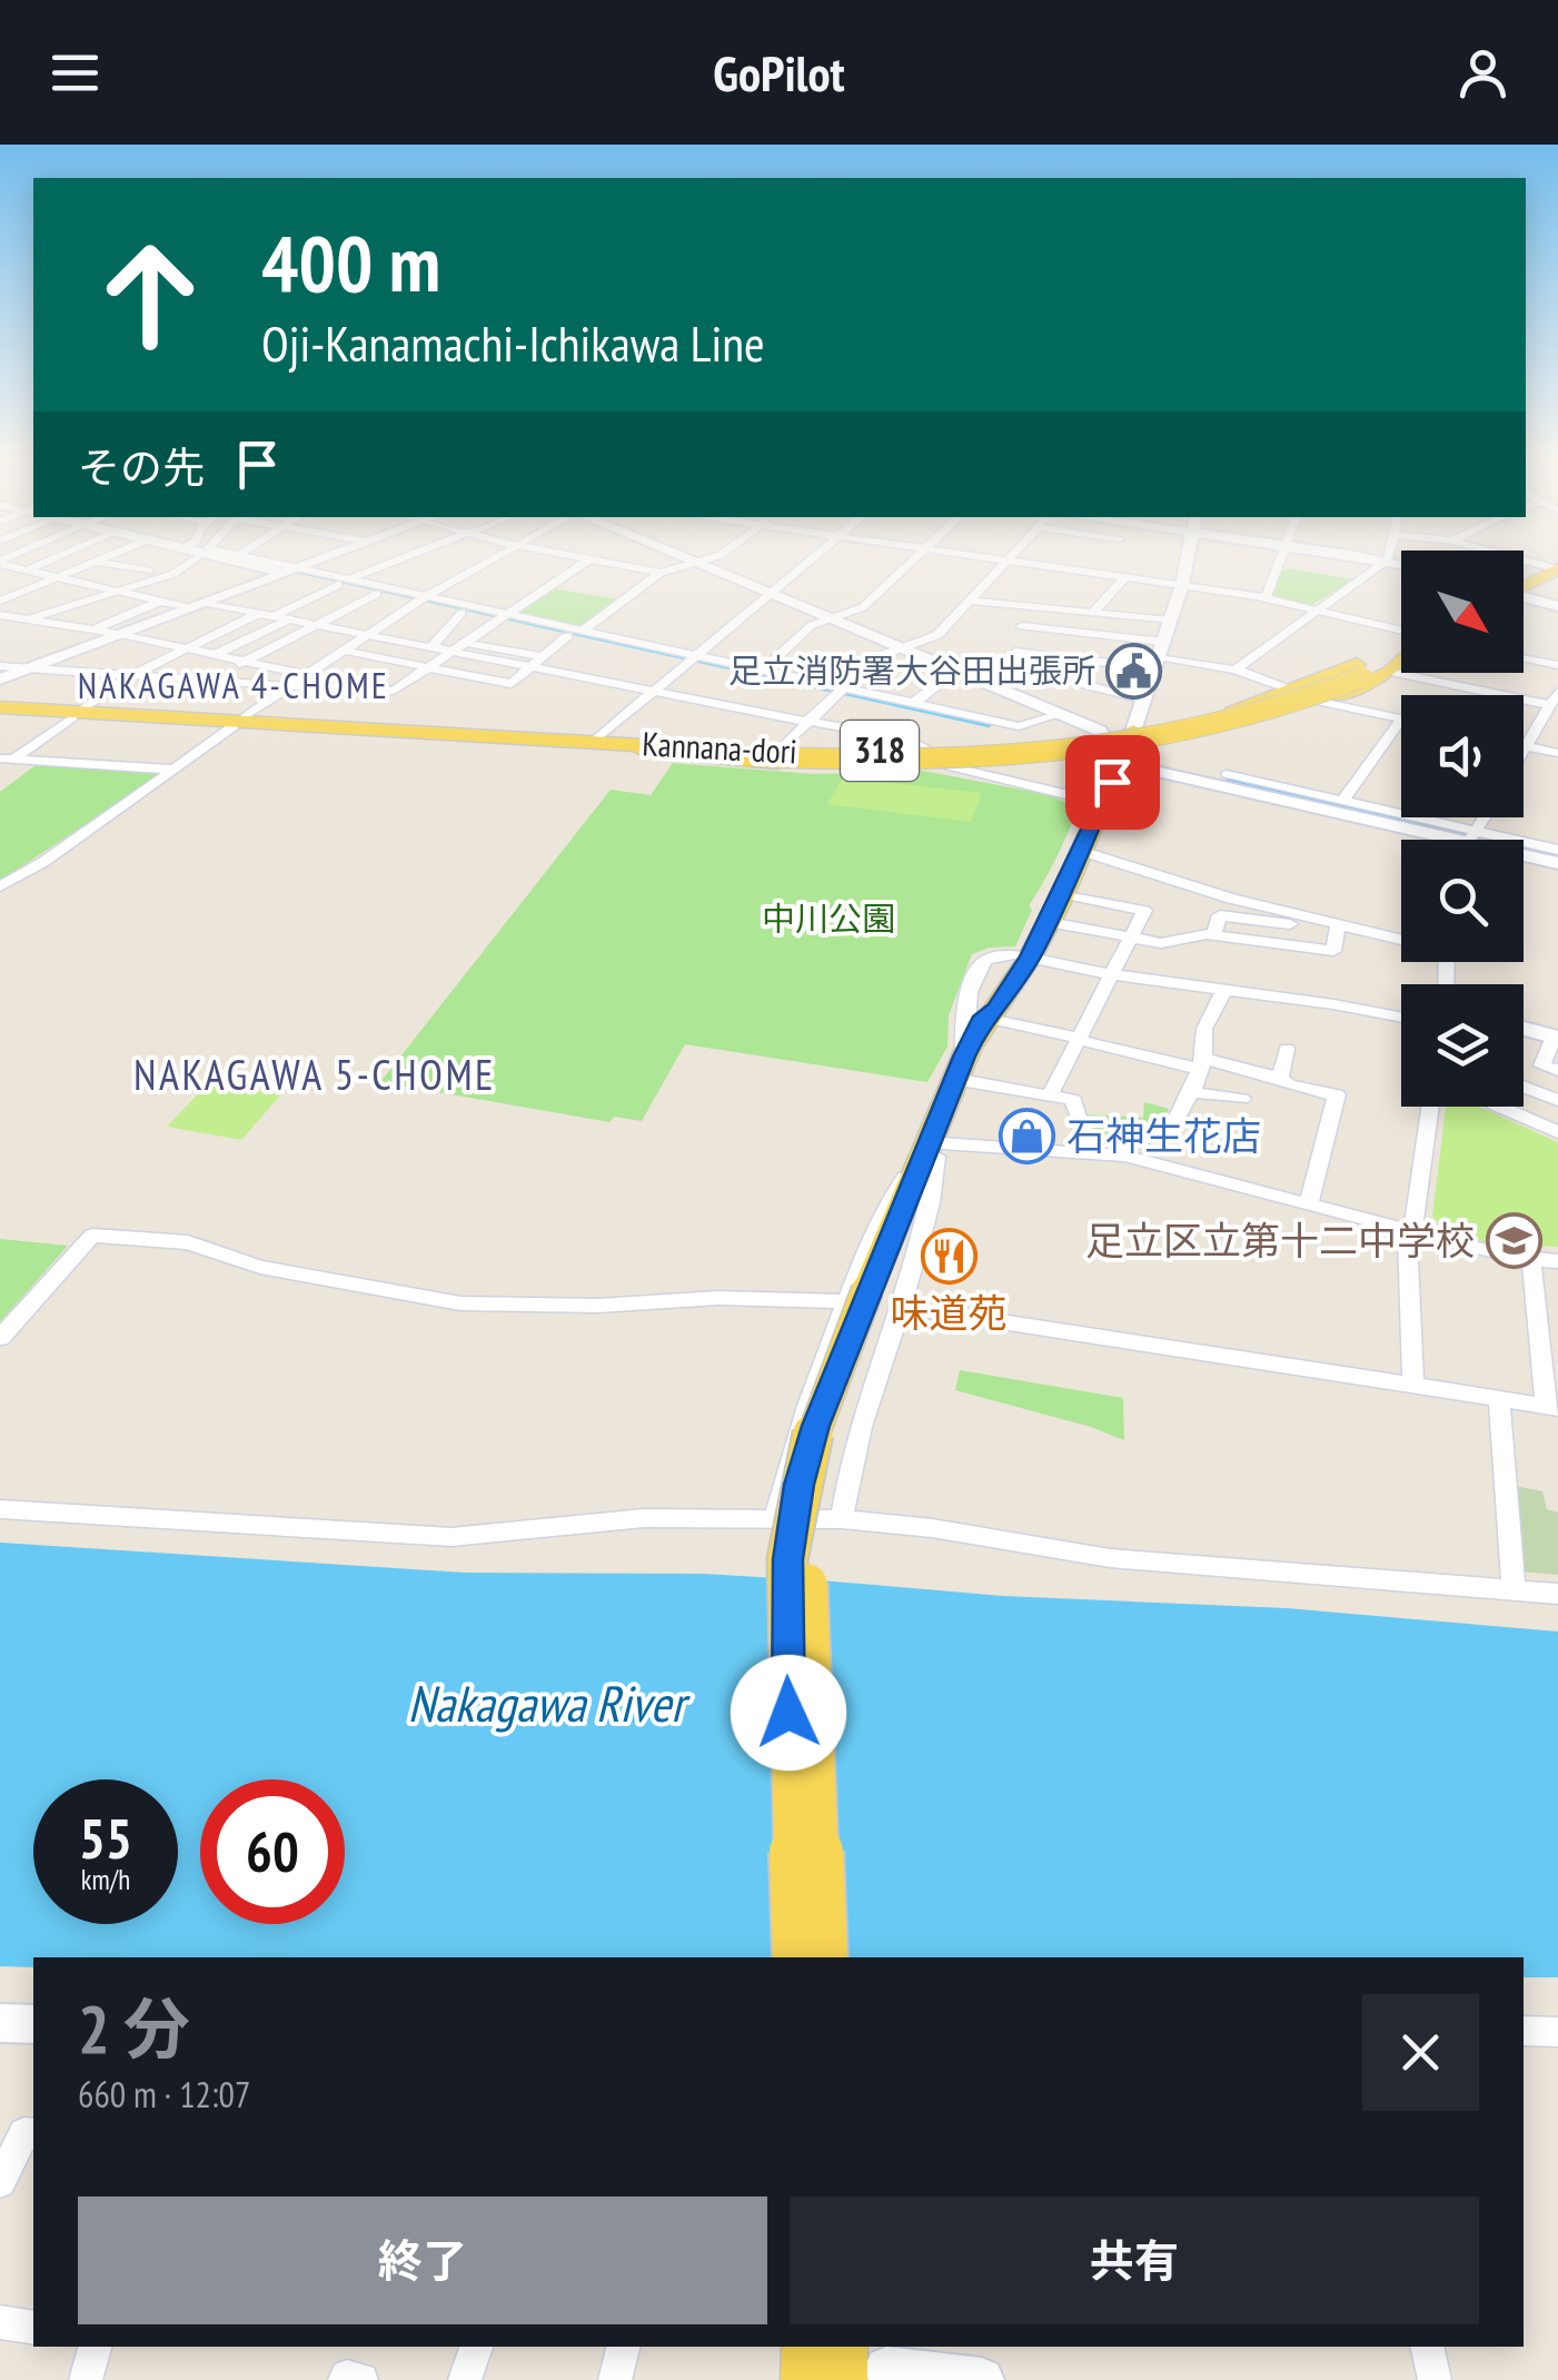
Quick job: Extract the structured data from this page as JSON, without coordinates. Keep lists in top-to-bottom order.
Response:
{
  "streets": {
    "main road": ["Kannana-dori", "318"]
  },
  "crossings": [
    ["Kannana-dori", "318"]
  ],
  "districts": ["NAKAGAWA 4-CHOME", "NAKAGAWA 5-CHOME"],
  "water": ["Nakagawa River"],
  "parks": ["中川公園"],
  "places": {
    "public building": ["足立消防署大谷田出張所"],
    "shop": ["石神生花店"],
    "school or university": ["足立区立第十二中学校"],
    "restaurant": ["味道苑"]
  },
  "north": "bottom right",
  "page": {
    "header": "GoPilot",
    "turn": ["400 m", "Oji-Kanamachi-Ichikawa Line"],
    "then": "その先",
    "speed": "55 km/h",
    "limit": "60",
    "heading": ["2 分", "660 m · 12:07"],
    "buttons": ["終了", "共有"]
  }
}
